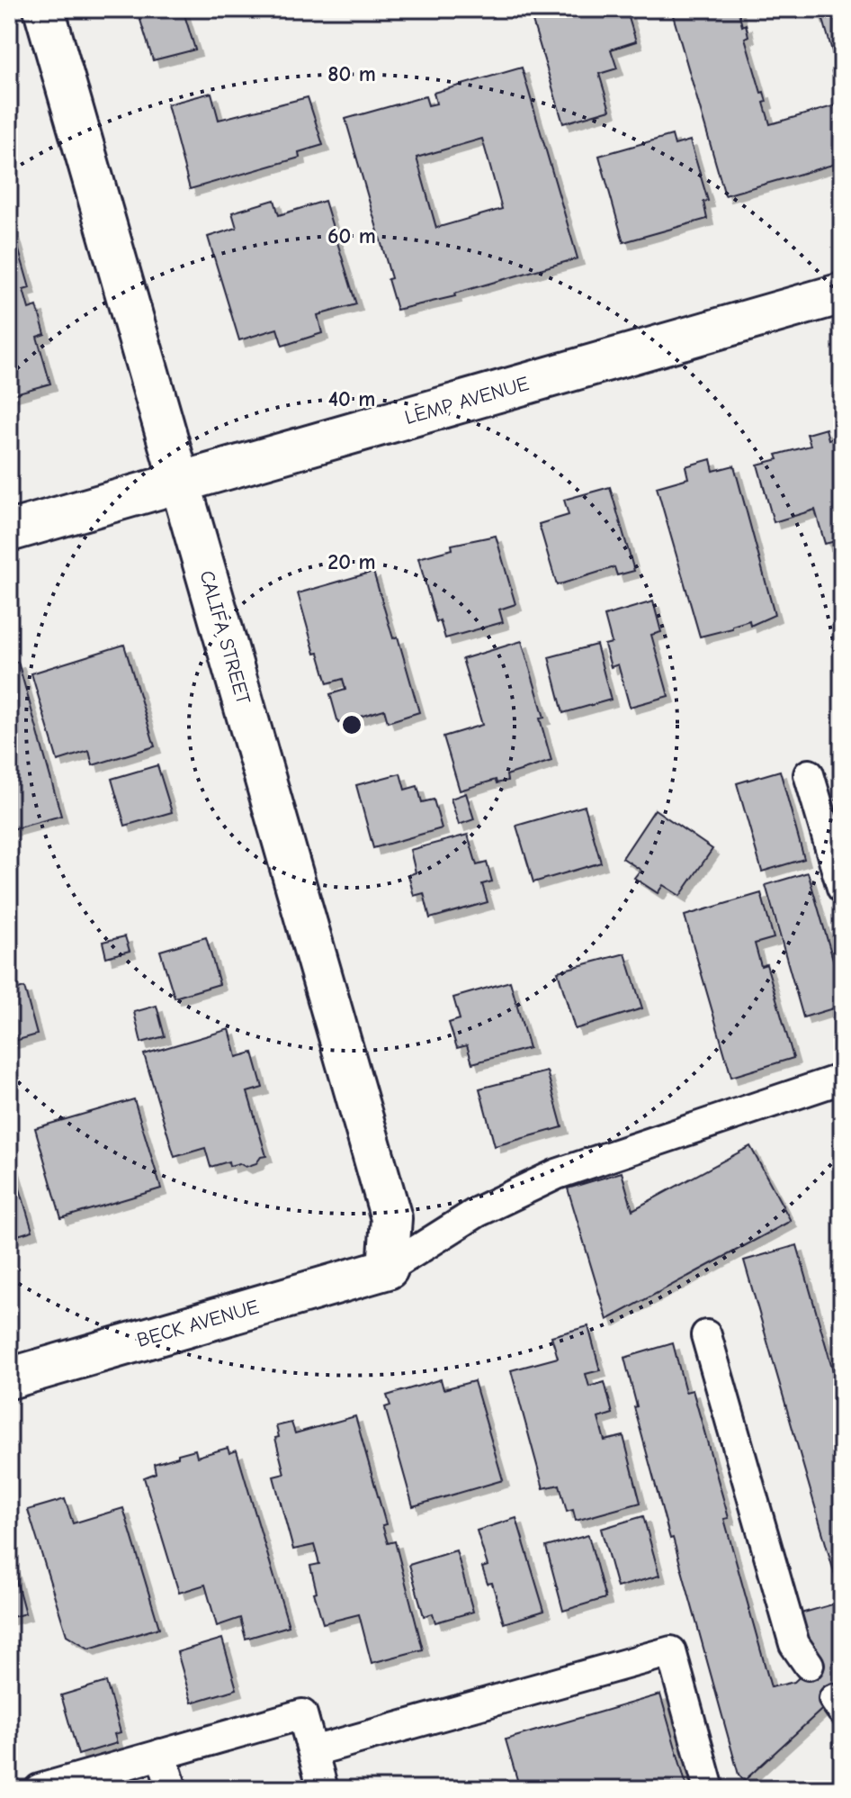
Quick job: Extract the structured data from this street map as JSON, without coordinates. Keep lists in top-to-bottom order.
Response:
{
  "streets": {
    "street": ["LEMP AVENUE", "CALIFA STREET", "BECK AVENUE"]
  },
  "crossings": [
    ["LEMP AVENUE", "CALIFA STREET"],
    ["CALIFA STREET", "BECK AVENUE"]
  ],
  "rings": [
    "80 m",
    "60 m",
    "40 m",
    "20 m"
  ]
}
